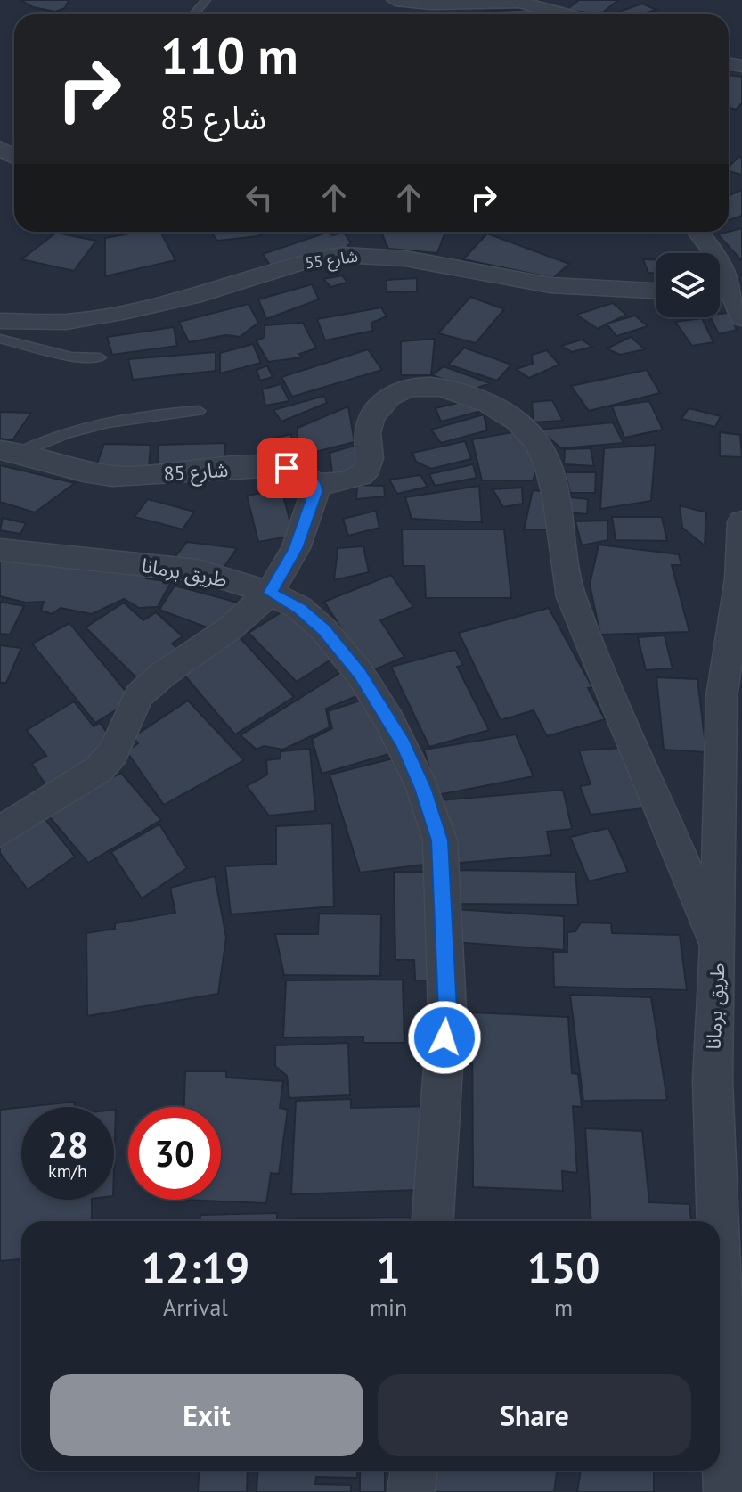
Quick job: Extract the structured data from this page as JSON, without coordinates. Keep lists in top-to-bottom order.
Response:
{
  "streets": {
    "street": ["شارع 55", "شارع 85", "طريق برمانا"]
  },
  "page": {
    "turn": ["110 m", "شارع 85"],
    "speed": "28 km/h",
    "limit": "30",
    "eta": [
      "12:19",
      "Arrival",
      "1",
      "min",
      "150",
      "m"
    ],
    "buttons": ["Exit", "Share"]
  }
}
